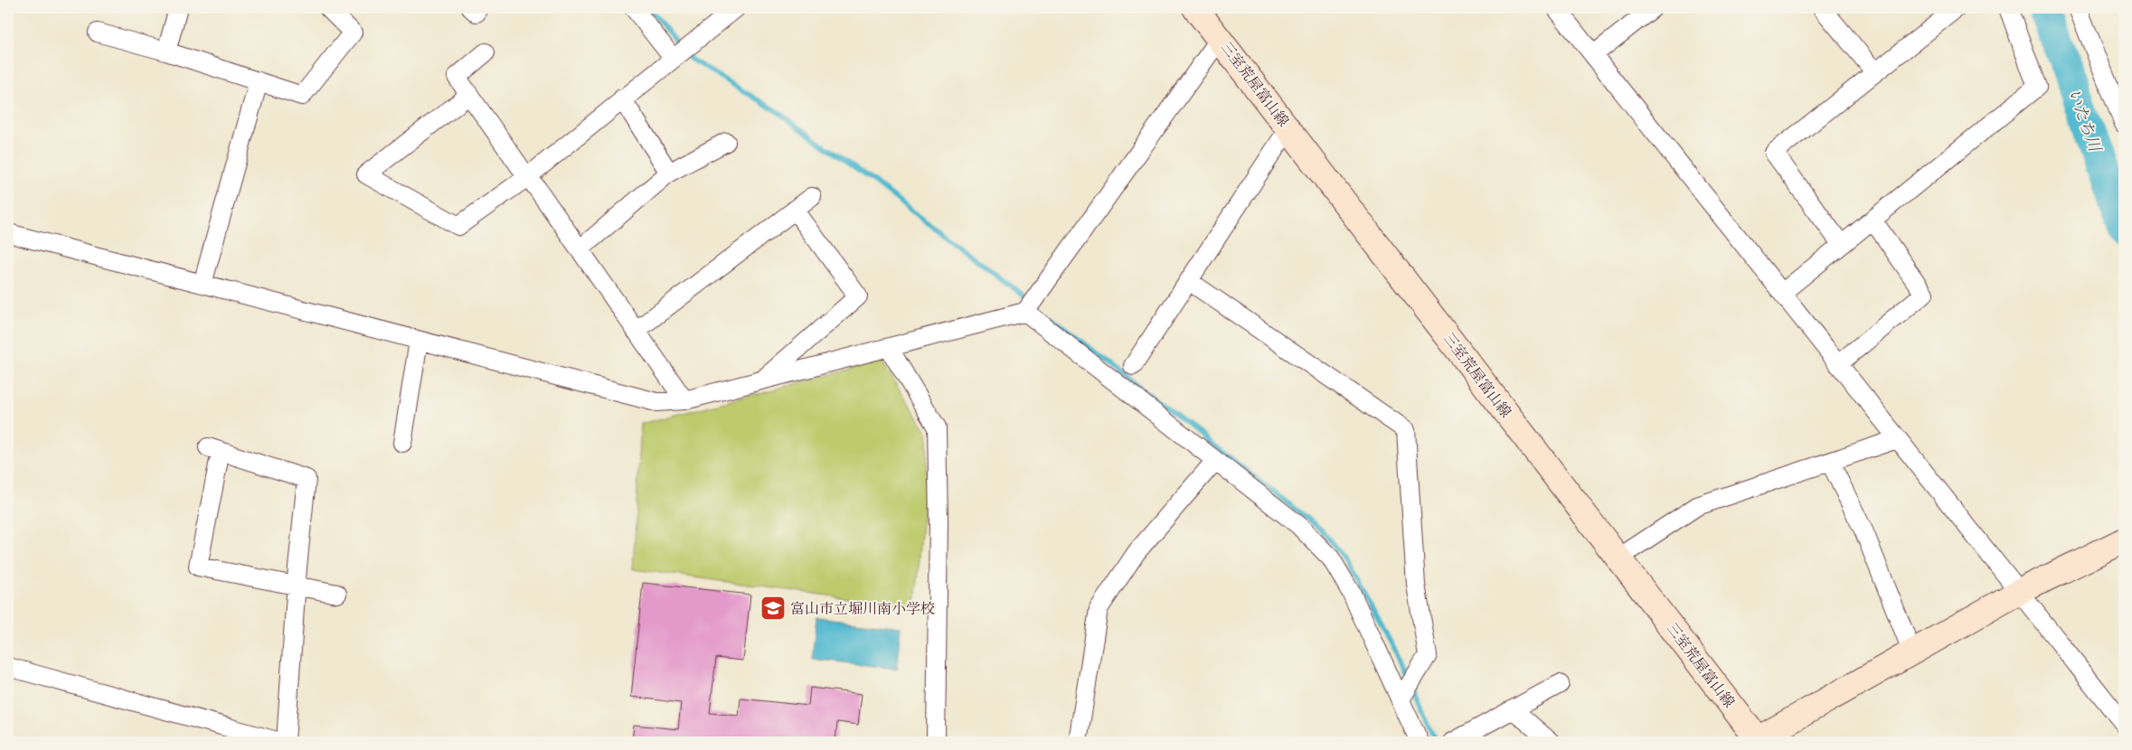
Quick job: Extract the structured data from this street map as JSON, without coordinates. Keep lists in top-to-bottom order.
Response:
{
  "streets": {
    "main road": ["三室荒屋富山線"]
  },
  "water": ["いたち川"],
  "places": {
    "school or university": ["富山市立堀川南小学校"]
  }
}
